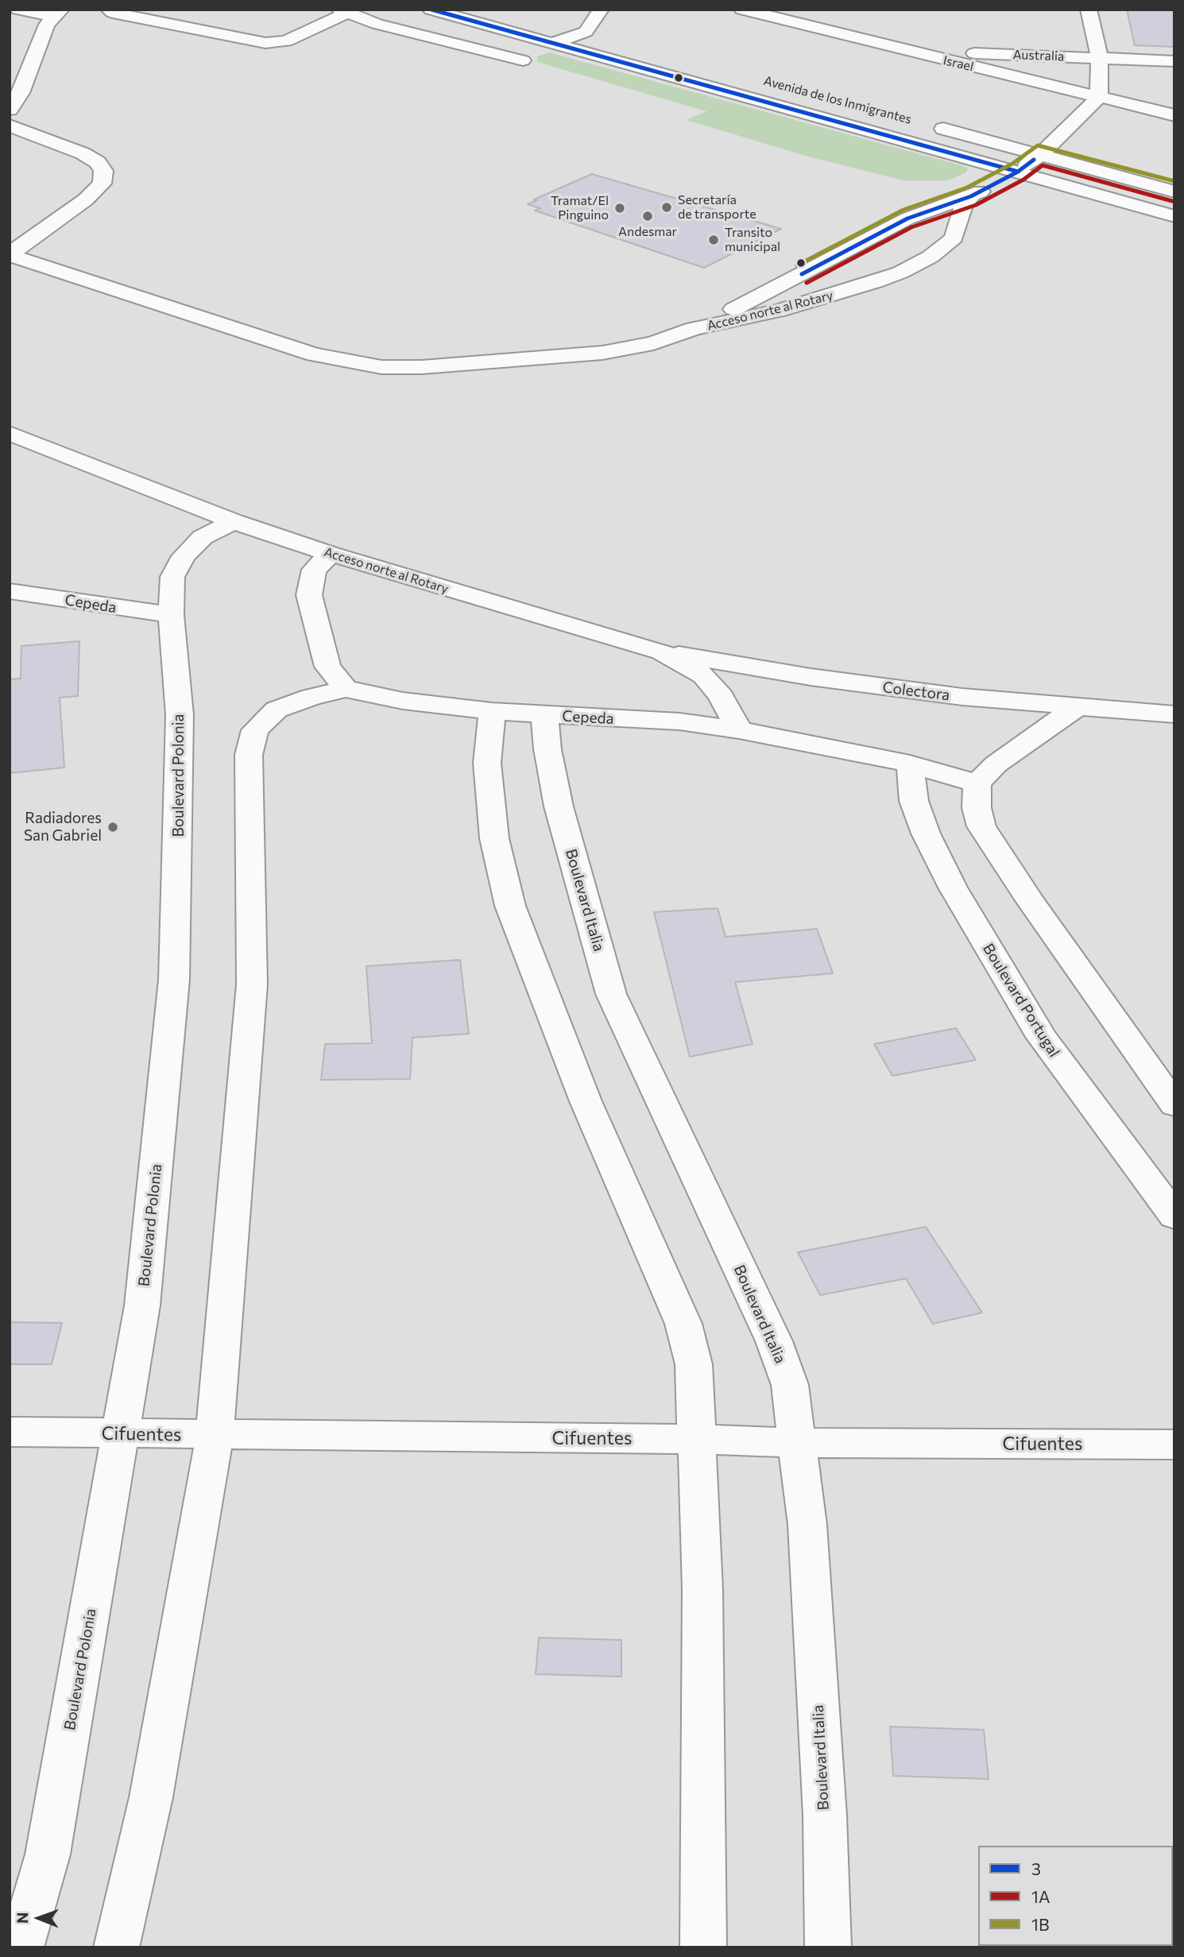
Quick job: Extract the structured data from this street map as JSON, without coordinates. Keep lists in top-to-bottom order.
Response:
{
  "streets": {
    "street": [
      "Australia",
      "Israel",
      "Avenida de los Inmigrantes",
      "Acceso norte al Rotary",
      "Cepeda",
      "Colectora",
      "Boulevard Polonia",
      "Boulevard Italia",
      "Boulevard Portugal",
      "Cifuentes"
    ]
  },
  "crossings": [
    ["Australia", "Israel"],
    ["Israel", "Acceso norte al Rotary"],
    ["Avenida de los Inmigrantes", "Acceso norte al Rotary"],
    ["Acceso norte al Rotary", "Cepeda"],
    ["Acceso norte al Rotary", "Colectora"],
    ["Acceso norte al Rotary", "Boulevard Polonia"],
    ["Cepeda", "Boulevard Polonia"],
    ["Cepeda", "Boulevard Italia"],
    ["Cepeda", "Boulevard Portugal"],
    ["Boulevard Polonia", "Cifuentes"],
    ["Boulevard Italia", "Cifuentes"]
  ],
  "places": [
    "Secretaría de transporte",
    "Tramat/El Pinguino",
    "Andesmar",
    "Transito municipal",
    "Radiadores San Gabriel"
  ],
  "lines": ["transit line 3", "transit line 1B", "transit line 1A"],
  "legend": ["3", "1A", "1B"],
  "north": "left"
}
